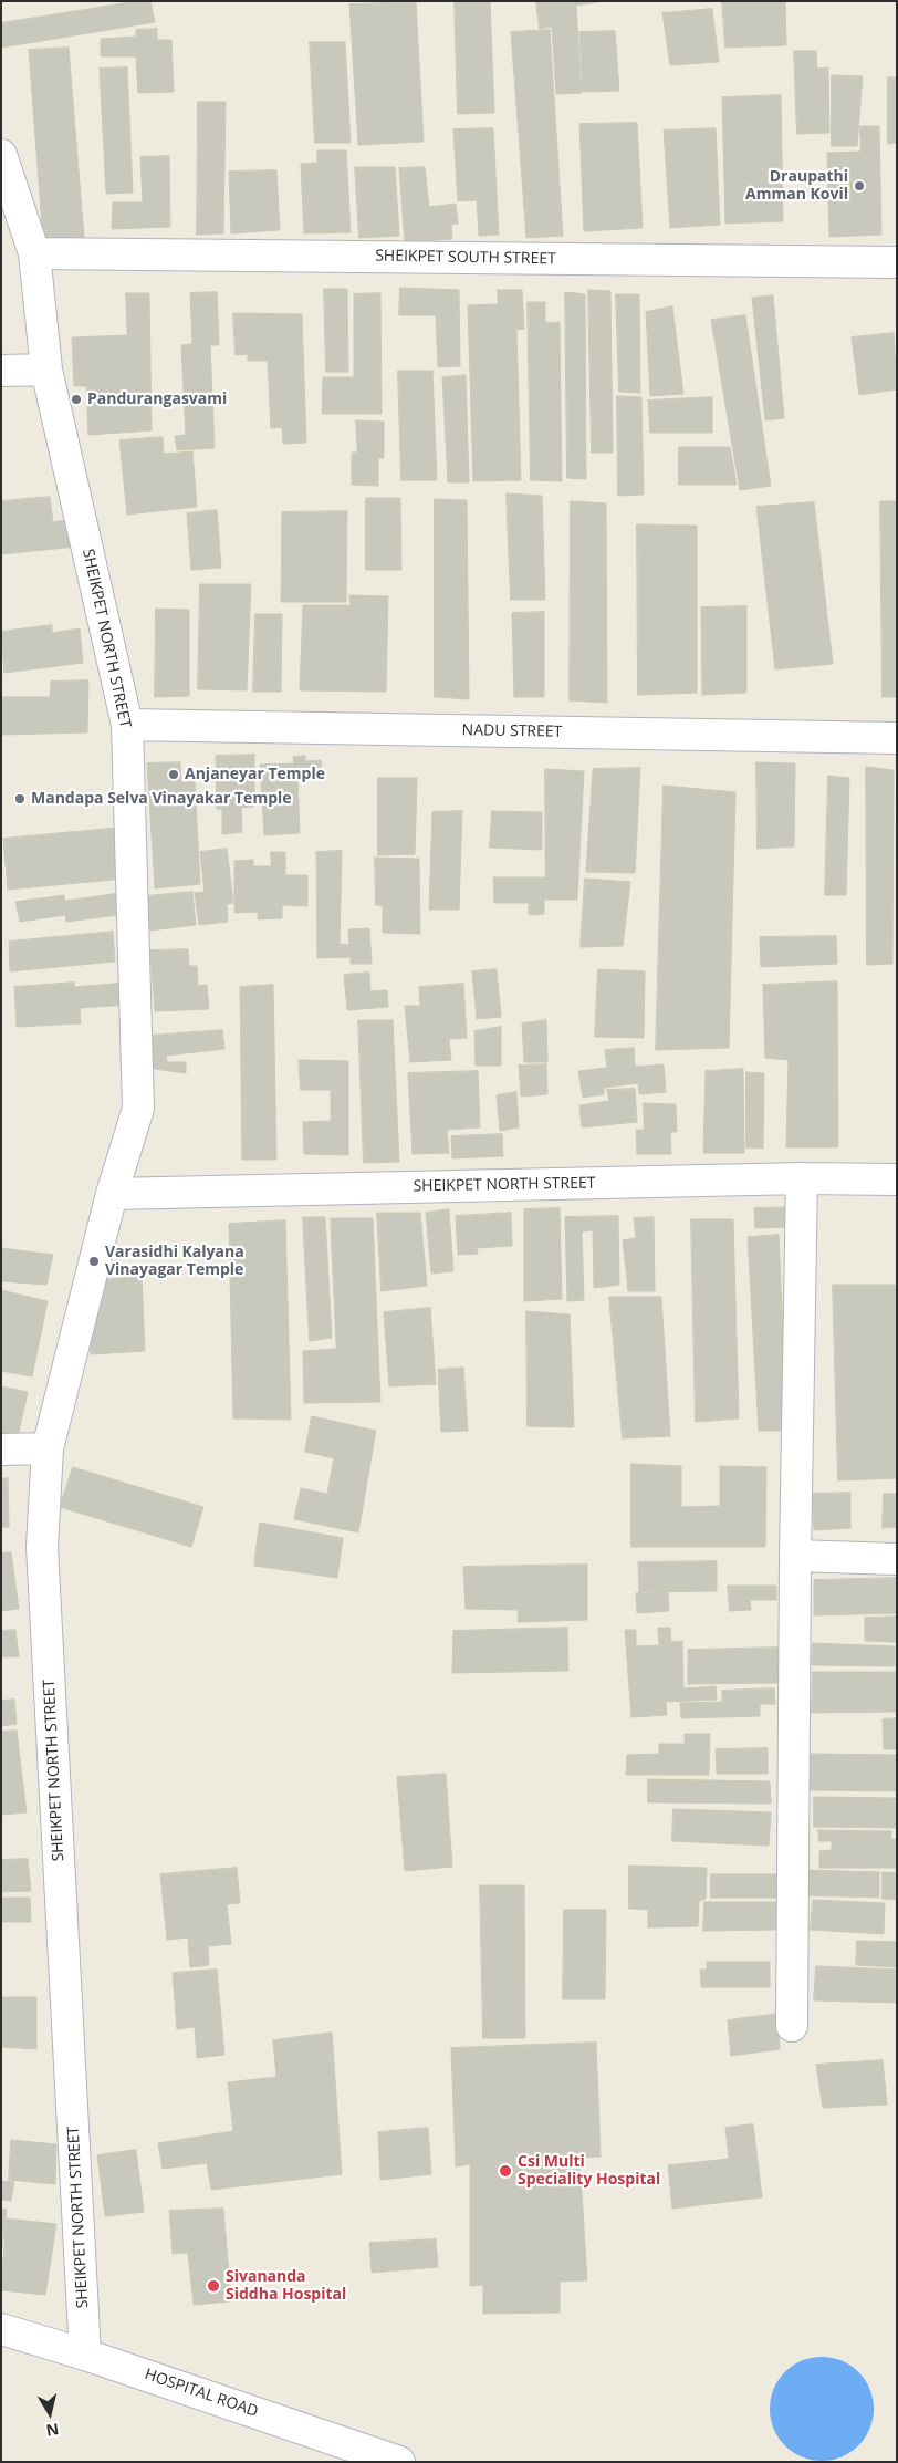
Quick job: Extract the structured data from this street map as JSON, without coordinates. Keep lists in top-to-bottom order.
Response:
{
  "streets": {
    "street": [
      "SHEIKPET SOUTH STREET",
      "SHEIKPET NORTH STREET",
      "NADU STREET",
      "HOSPITAL ROAD"
    ]
  },
  "crossings": [
    ["SHEIKPET SOUTH STREET", "SHEIKPET NORTH STREET"],
    ["SHEIKPET NORTH STREET", "NADU STREET"],
    ["SHEIKPET NORTH STREET", "HOSPITAL ROAD"]
  ],
  "places": [
    "Draupathi Amman Kovil",
    "Pandurangasvami",
    "Anjaneyar Temple",
    "Mandapa Selva Vinayakar Temple",
    "Varasidhi Kalyana Vinayagar Temple",
    "Csi Multi Speciality Hospital",
    "Sivananda Siddha Hospital"
  ],
  "north": "bottom"
}
